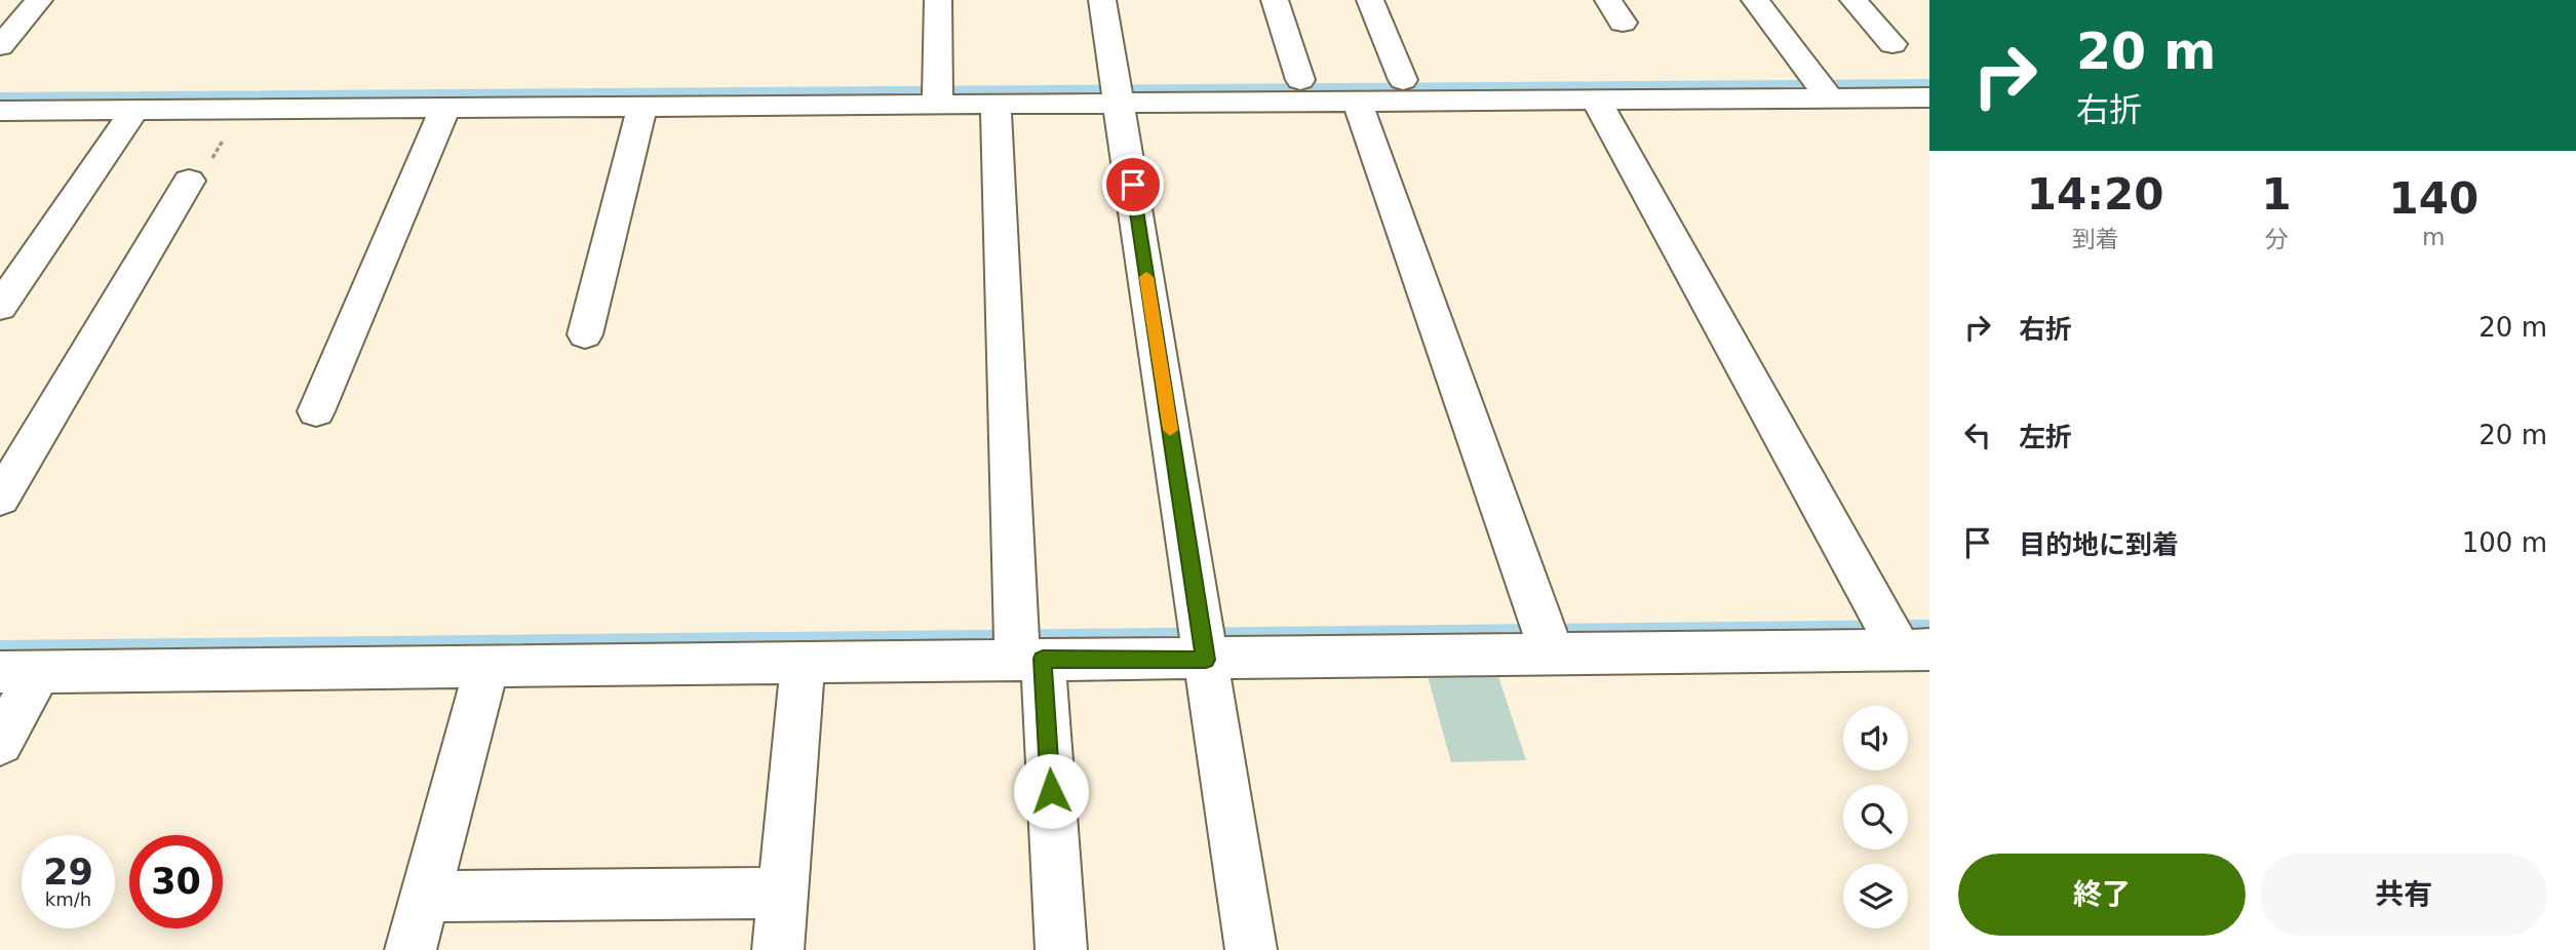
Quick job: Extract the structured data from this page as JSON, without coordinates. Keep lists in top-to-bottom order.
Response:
{
  "page": {
    "turn": ["20 m", "右折"],
    "eta": [
      "14:20",
      "到着",
      "1",
      "分",
      "140",
      "m"
    ],
    "list": [
      {
        "name": "右折",
        "value": "20 m"
      },
      {
        "name": "左折",
        "value": "20 m"
      },
      {
        "name": "目的地に到着",
        "value": "100 m"
      }
    ],
    "speed": "29 km/h",
    "limit": "30",
    "buttons": ["終了", "共有"]
  }
}
